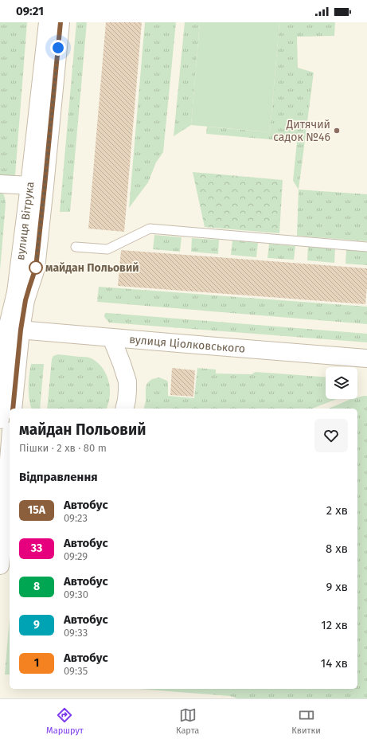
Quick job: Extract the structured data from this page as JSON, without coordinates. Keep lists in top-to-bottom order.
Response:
{
  "streets": {
    "main road": ["вулиця Вітрука", "вулиця Ціолковського"]
  },
  "crossings": [
    ["вулиця Вітрука", "вулиця Ціолковського"]
  ],
  "places": ["Дитячий садок №46", "майдан Польовий"],
  "lines": ["bus line 15A"],
  "page": {
    "status": "09:21",
    "heading": [
      ["майдан Польовий", "Пішки · 2 хв · 80 m"],
      "Відправлення"
    ],
    "list": [
      {
        "mark": "15A",
        "name": "Автобус",
        "note": "09:23",
        "value": "2 хв"
      },
      {
        "mark": "33",
        "name": "Автобус",
        "note": "09:29",
        "value": "8 хв"
      },
      {
        "mark": "8",
        "name": "Автобус",
        "note": "09:30",
        "value": "9 хв"
      },
      {
        "mark": "9",
        "name": "Автобус",
        "note": "09:33",
        "value": "12 хв"
      },
      {
        "mark": "1",
        "name": "Автобус",
        "note": "09:35",
        "value": "14 хв"
      }
    ],
    "tabs": ["Маршрут", "Карта", "Квитки"]
  }
}
